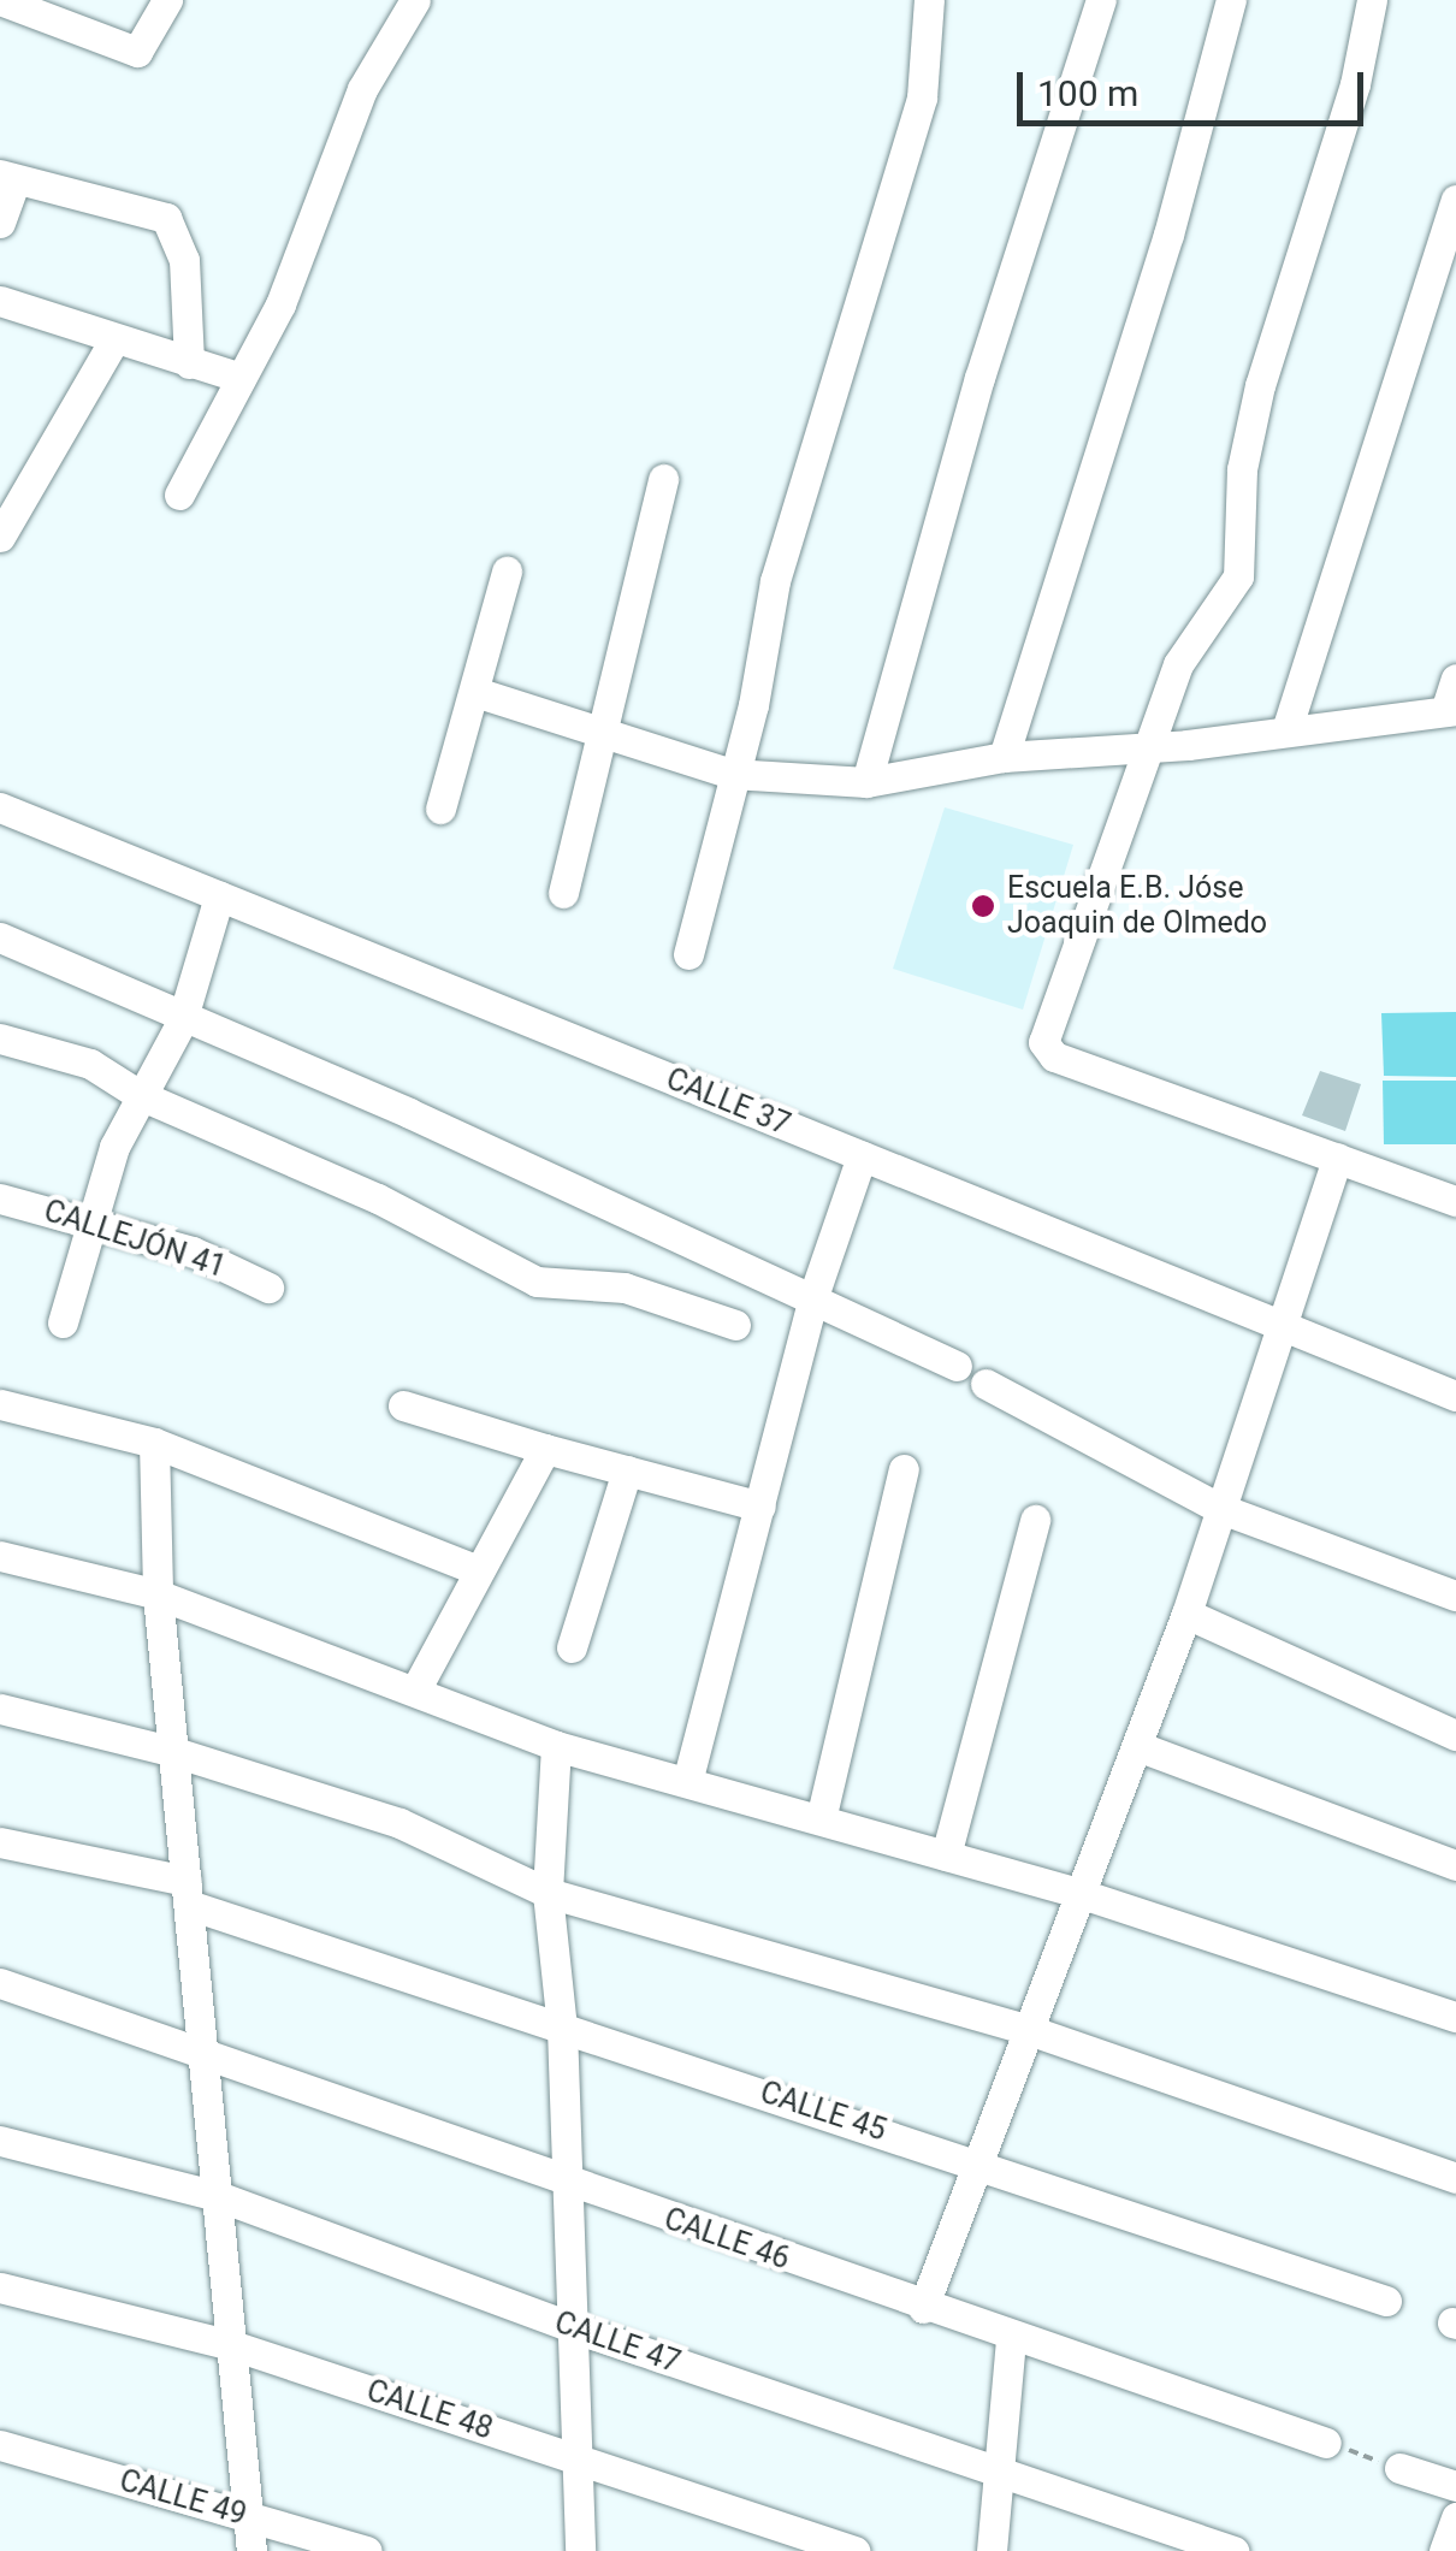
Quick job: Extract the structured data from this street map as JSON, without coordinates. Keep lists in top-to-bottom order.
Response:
{
  "streets": {
    "street": [
      "CALLE 37",
      "CALLEJÓN 41",
      "CALLE 45",
      "CALLE 46",
      "CALLE 47",
      "CALLE 48",
      "CALLE 49"
    ]
  },
  "places": ["Escuela E.B. Jóse Joaquin de Olmedo"],
  "scale_bar": "100 m"
}
